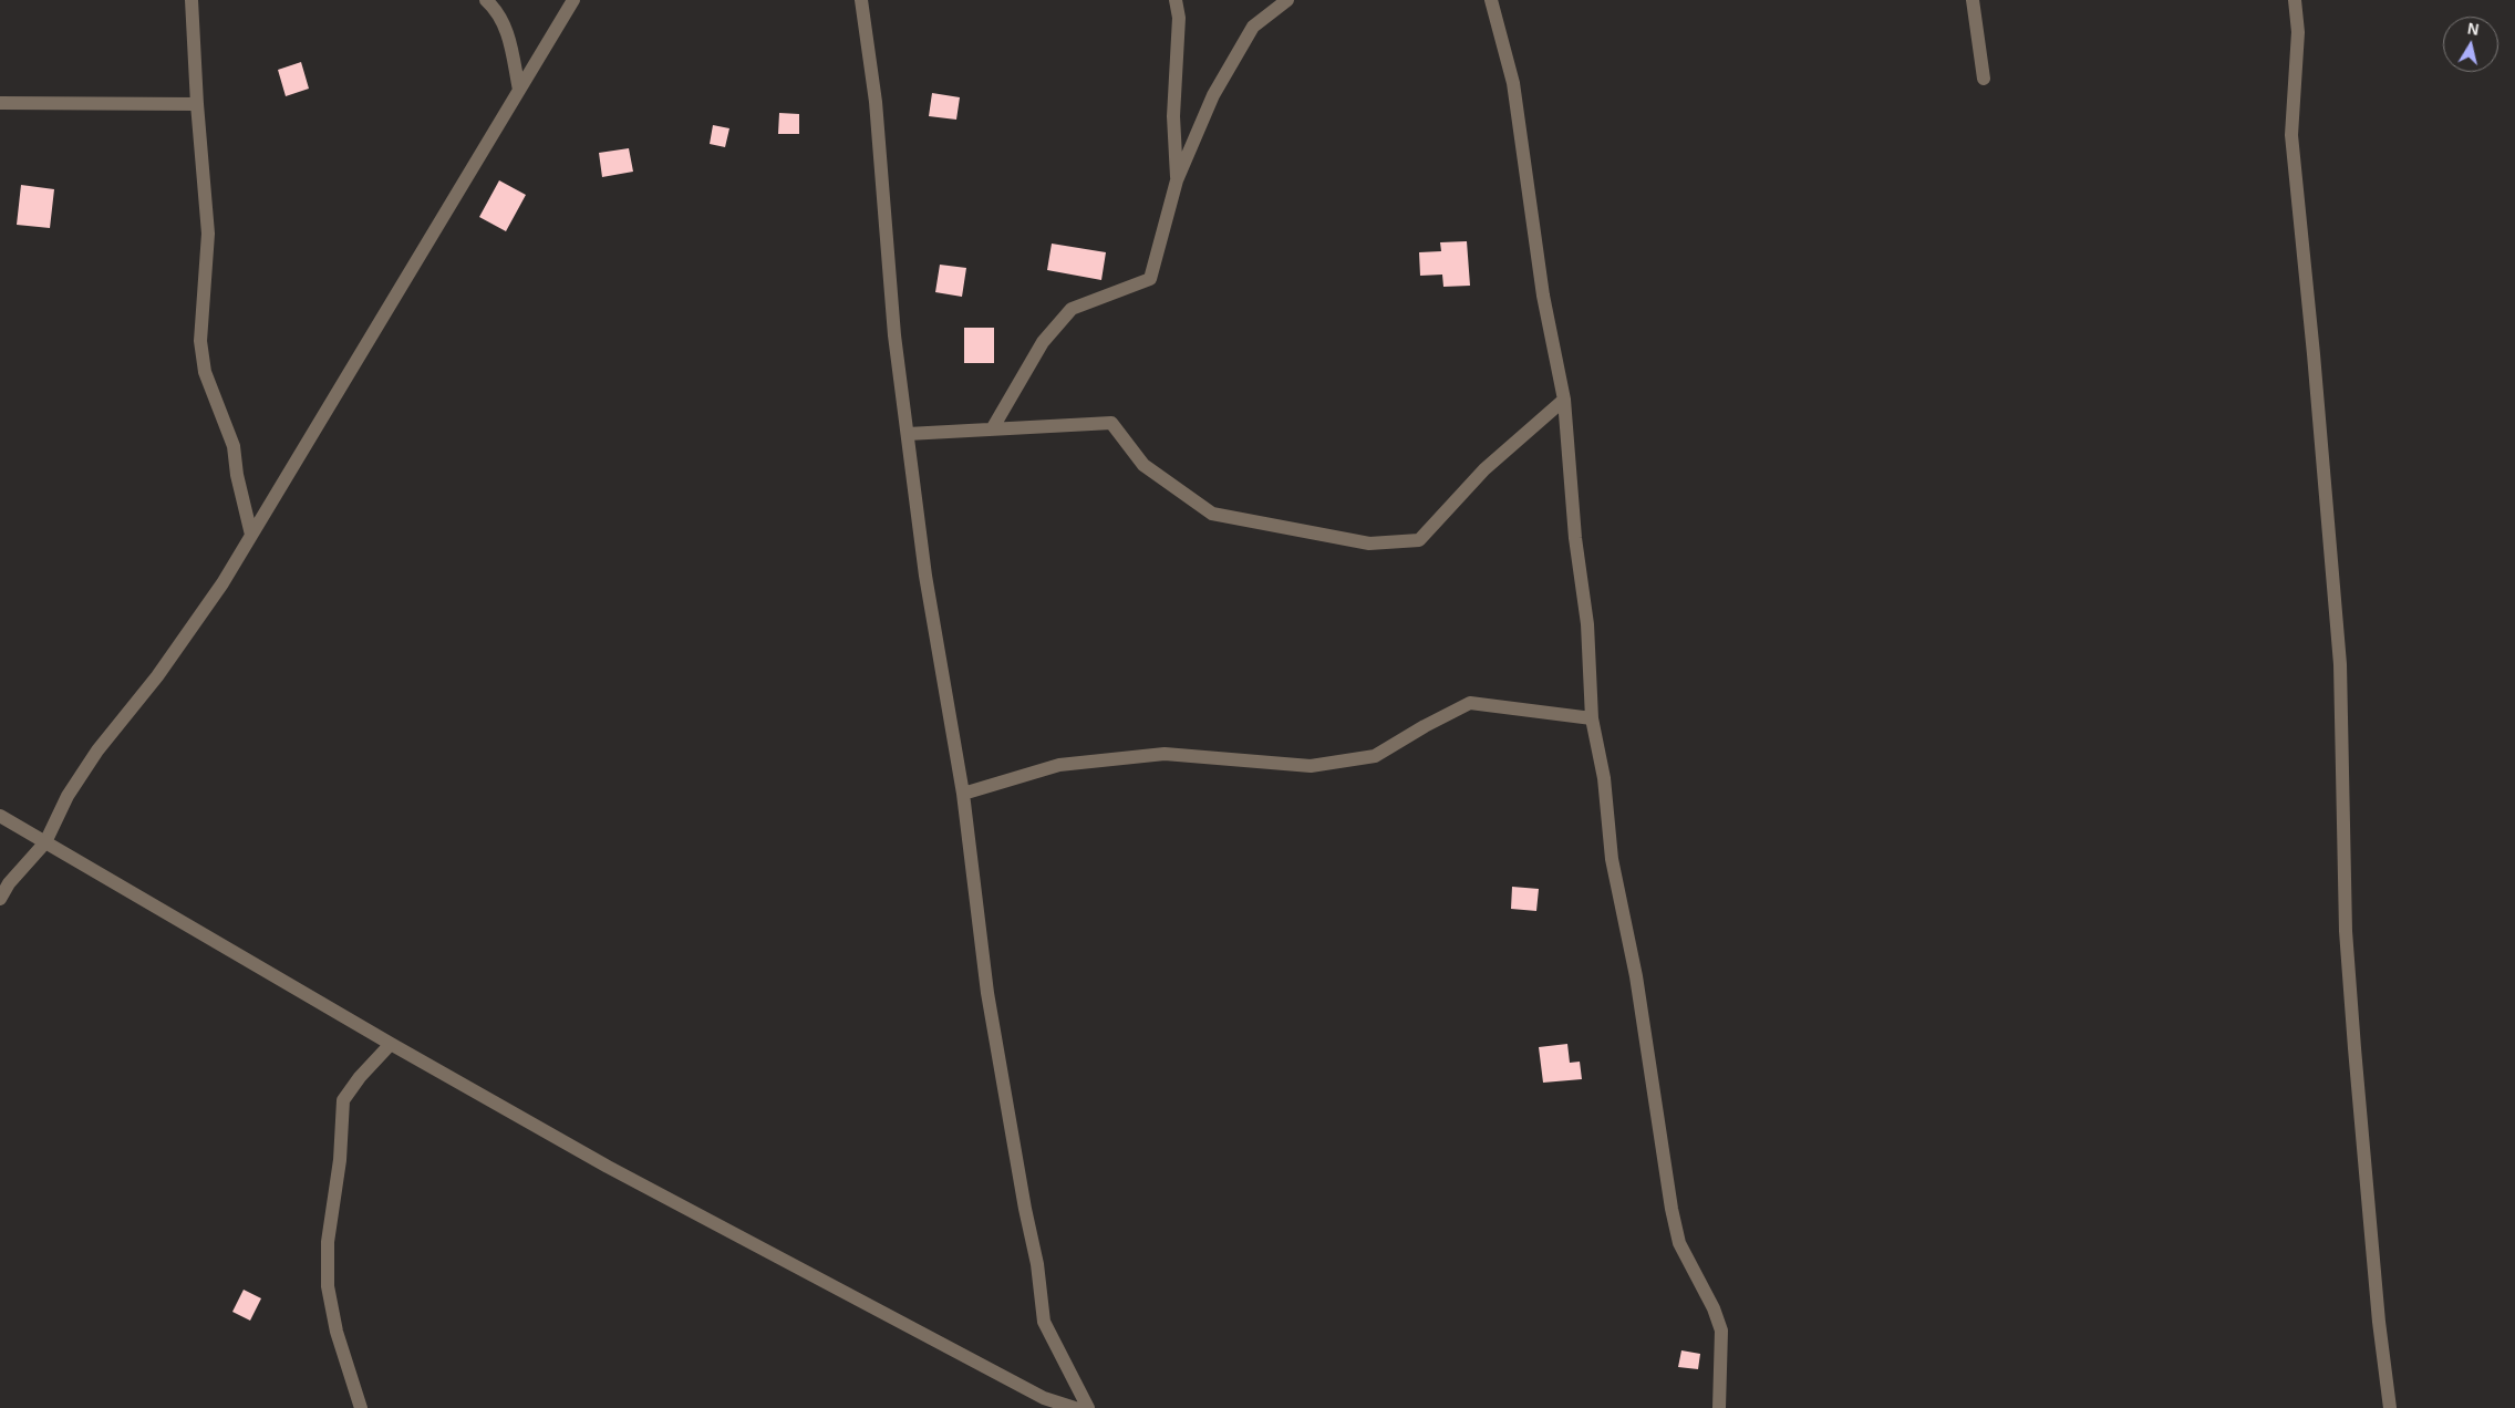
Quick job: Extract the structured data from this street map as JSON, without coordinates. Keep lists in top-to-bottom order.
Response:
{
  "north": "top"
}
